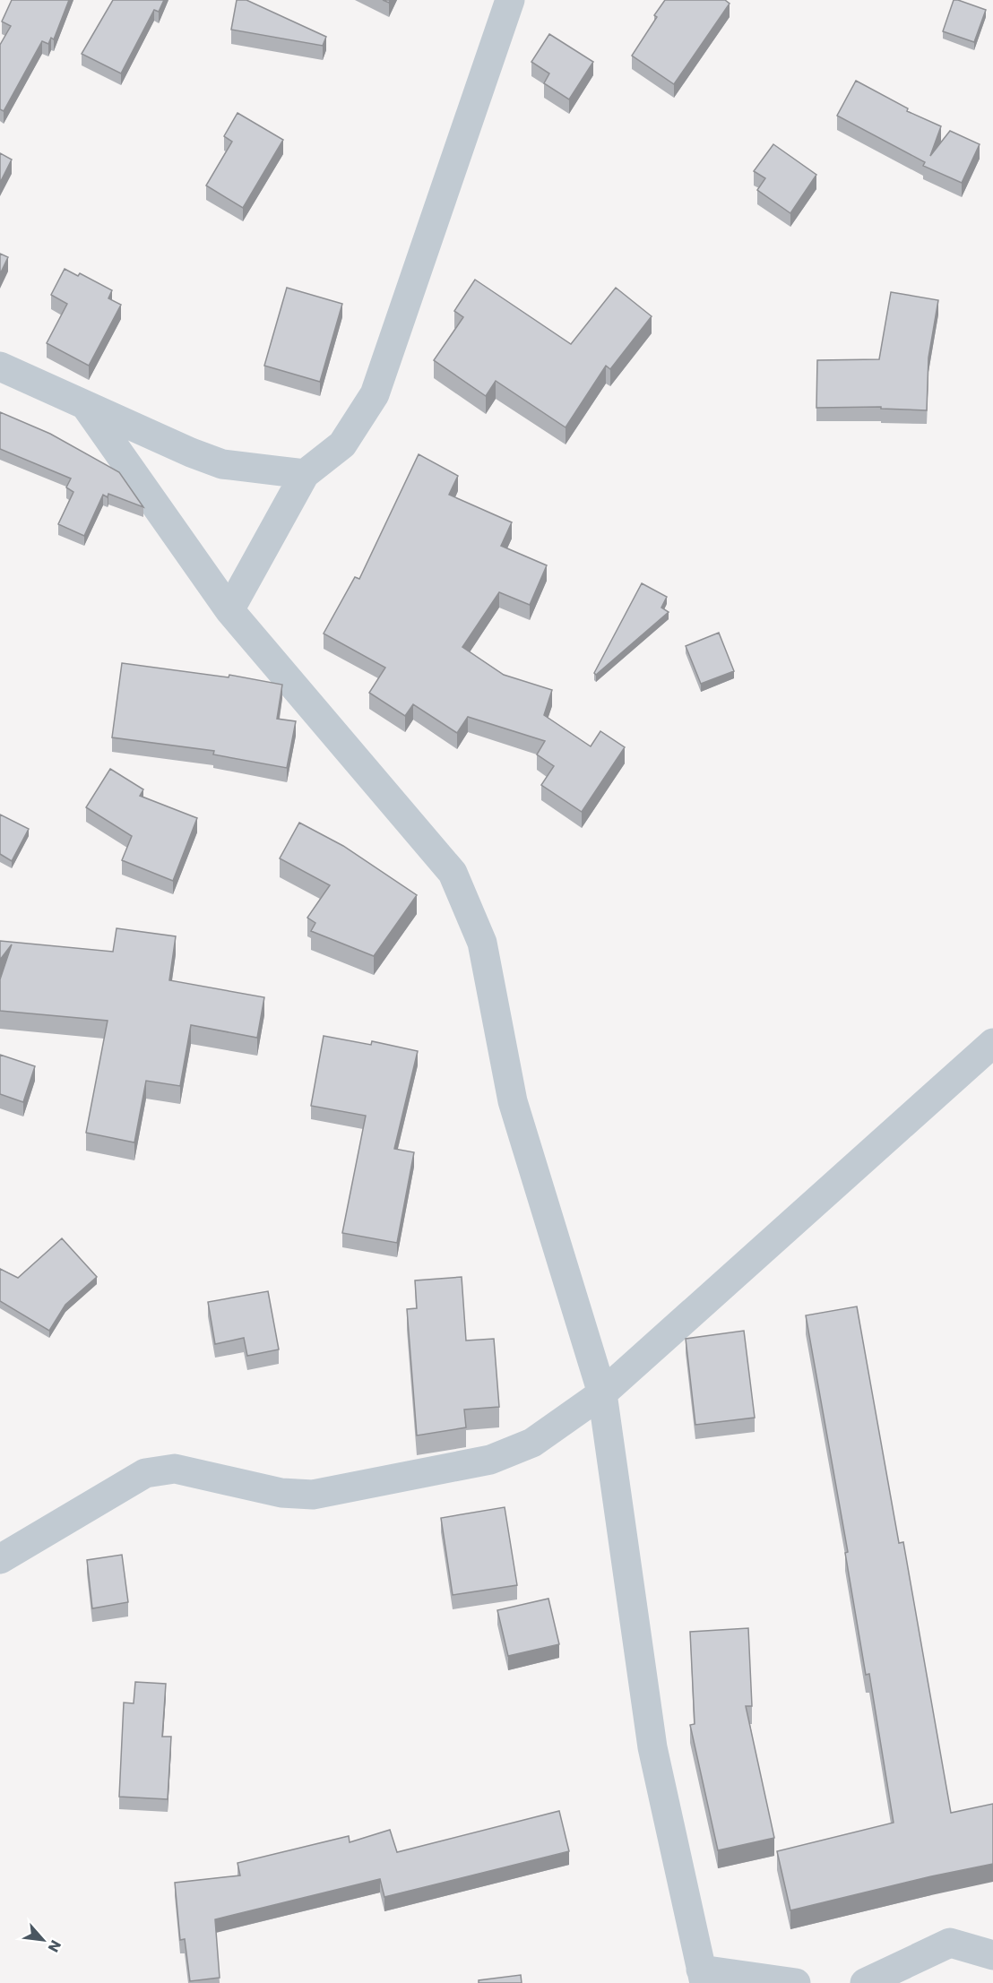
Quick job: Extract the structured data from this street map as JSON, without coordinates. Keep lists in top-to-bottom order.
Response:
{
  "north": "bottom right"
}
